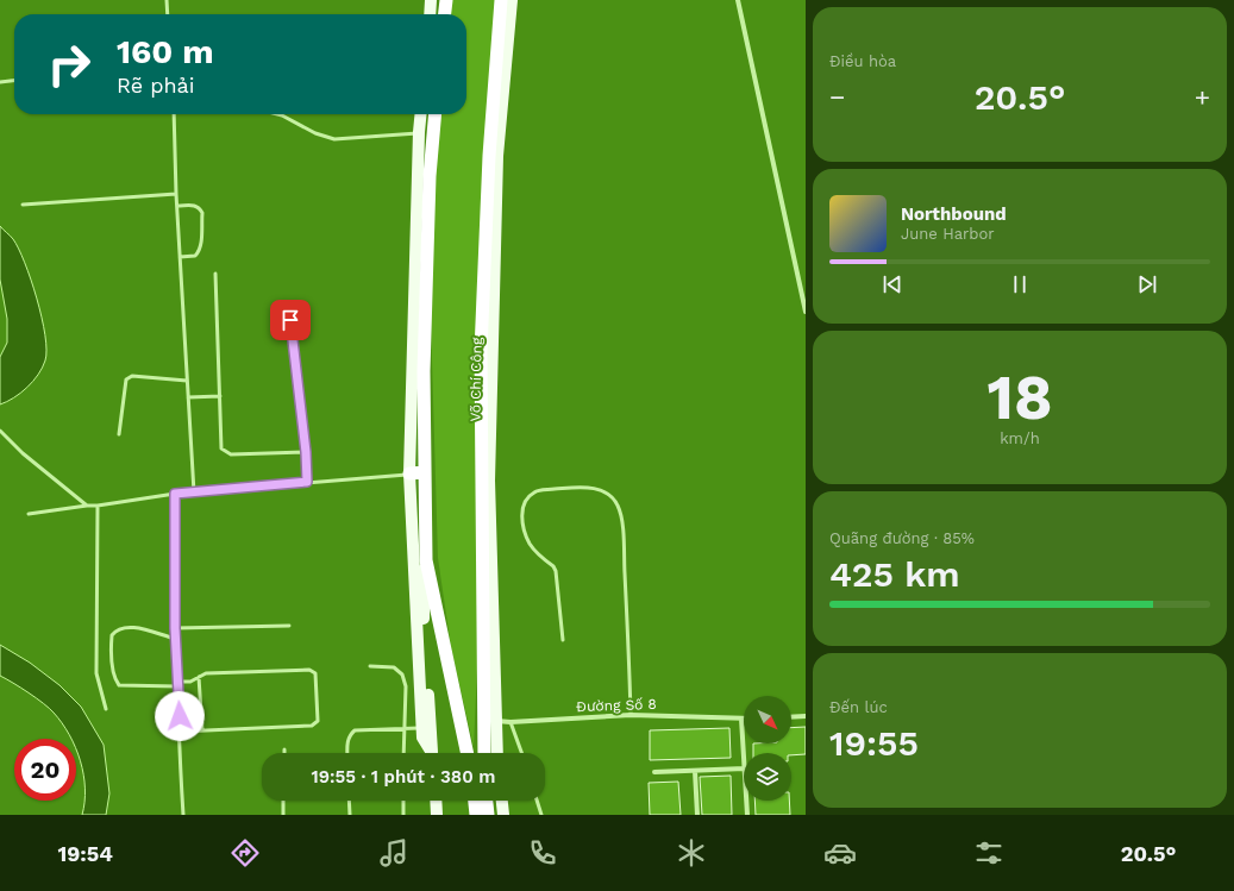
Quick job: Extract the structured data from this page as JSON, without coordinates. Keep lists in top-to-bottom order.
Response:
{
  "streets": {
    "highway": ["Võ Chí Công"],
    "street": ["Đường Số 8"]
  },
  "crossings": [
    ["Võ Chí Công", "Đường Số 8"]
  ],
  "north": "bottom right",
  "page": {
    "tile": [
      "Điều hòa",
      ["18", "km/h"],
      ["Quãng đường · 85%", "425 km"],
      ["Đến lúc", "19:55"]
    ],
    "turn": ["160 m", "Rẽ phải"],
    "heat": ["−", "20.5°", "+"],
    "song": ["Northbound", "June Harbor"],
    "limit": "20",
    "trip": "19:55 · 1 phút · 380 m",
    "tabs": ["19:54", "20.5°"]
  }
}
